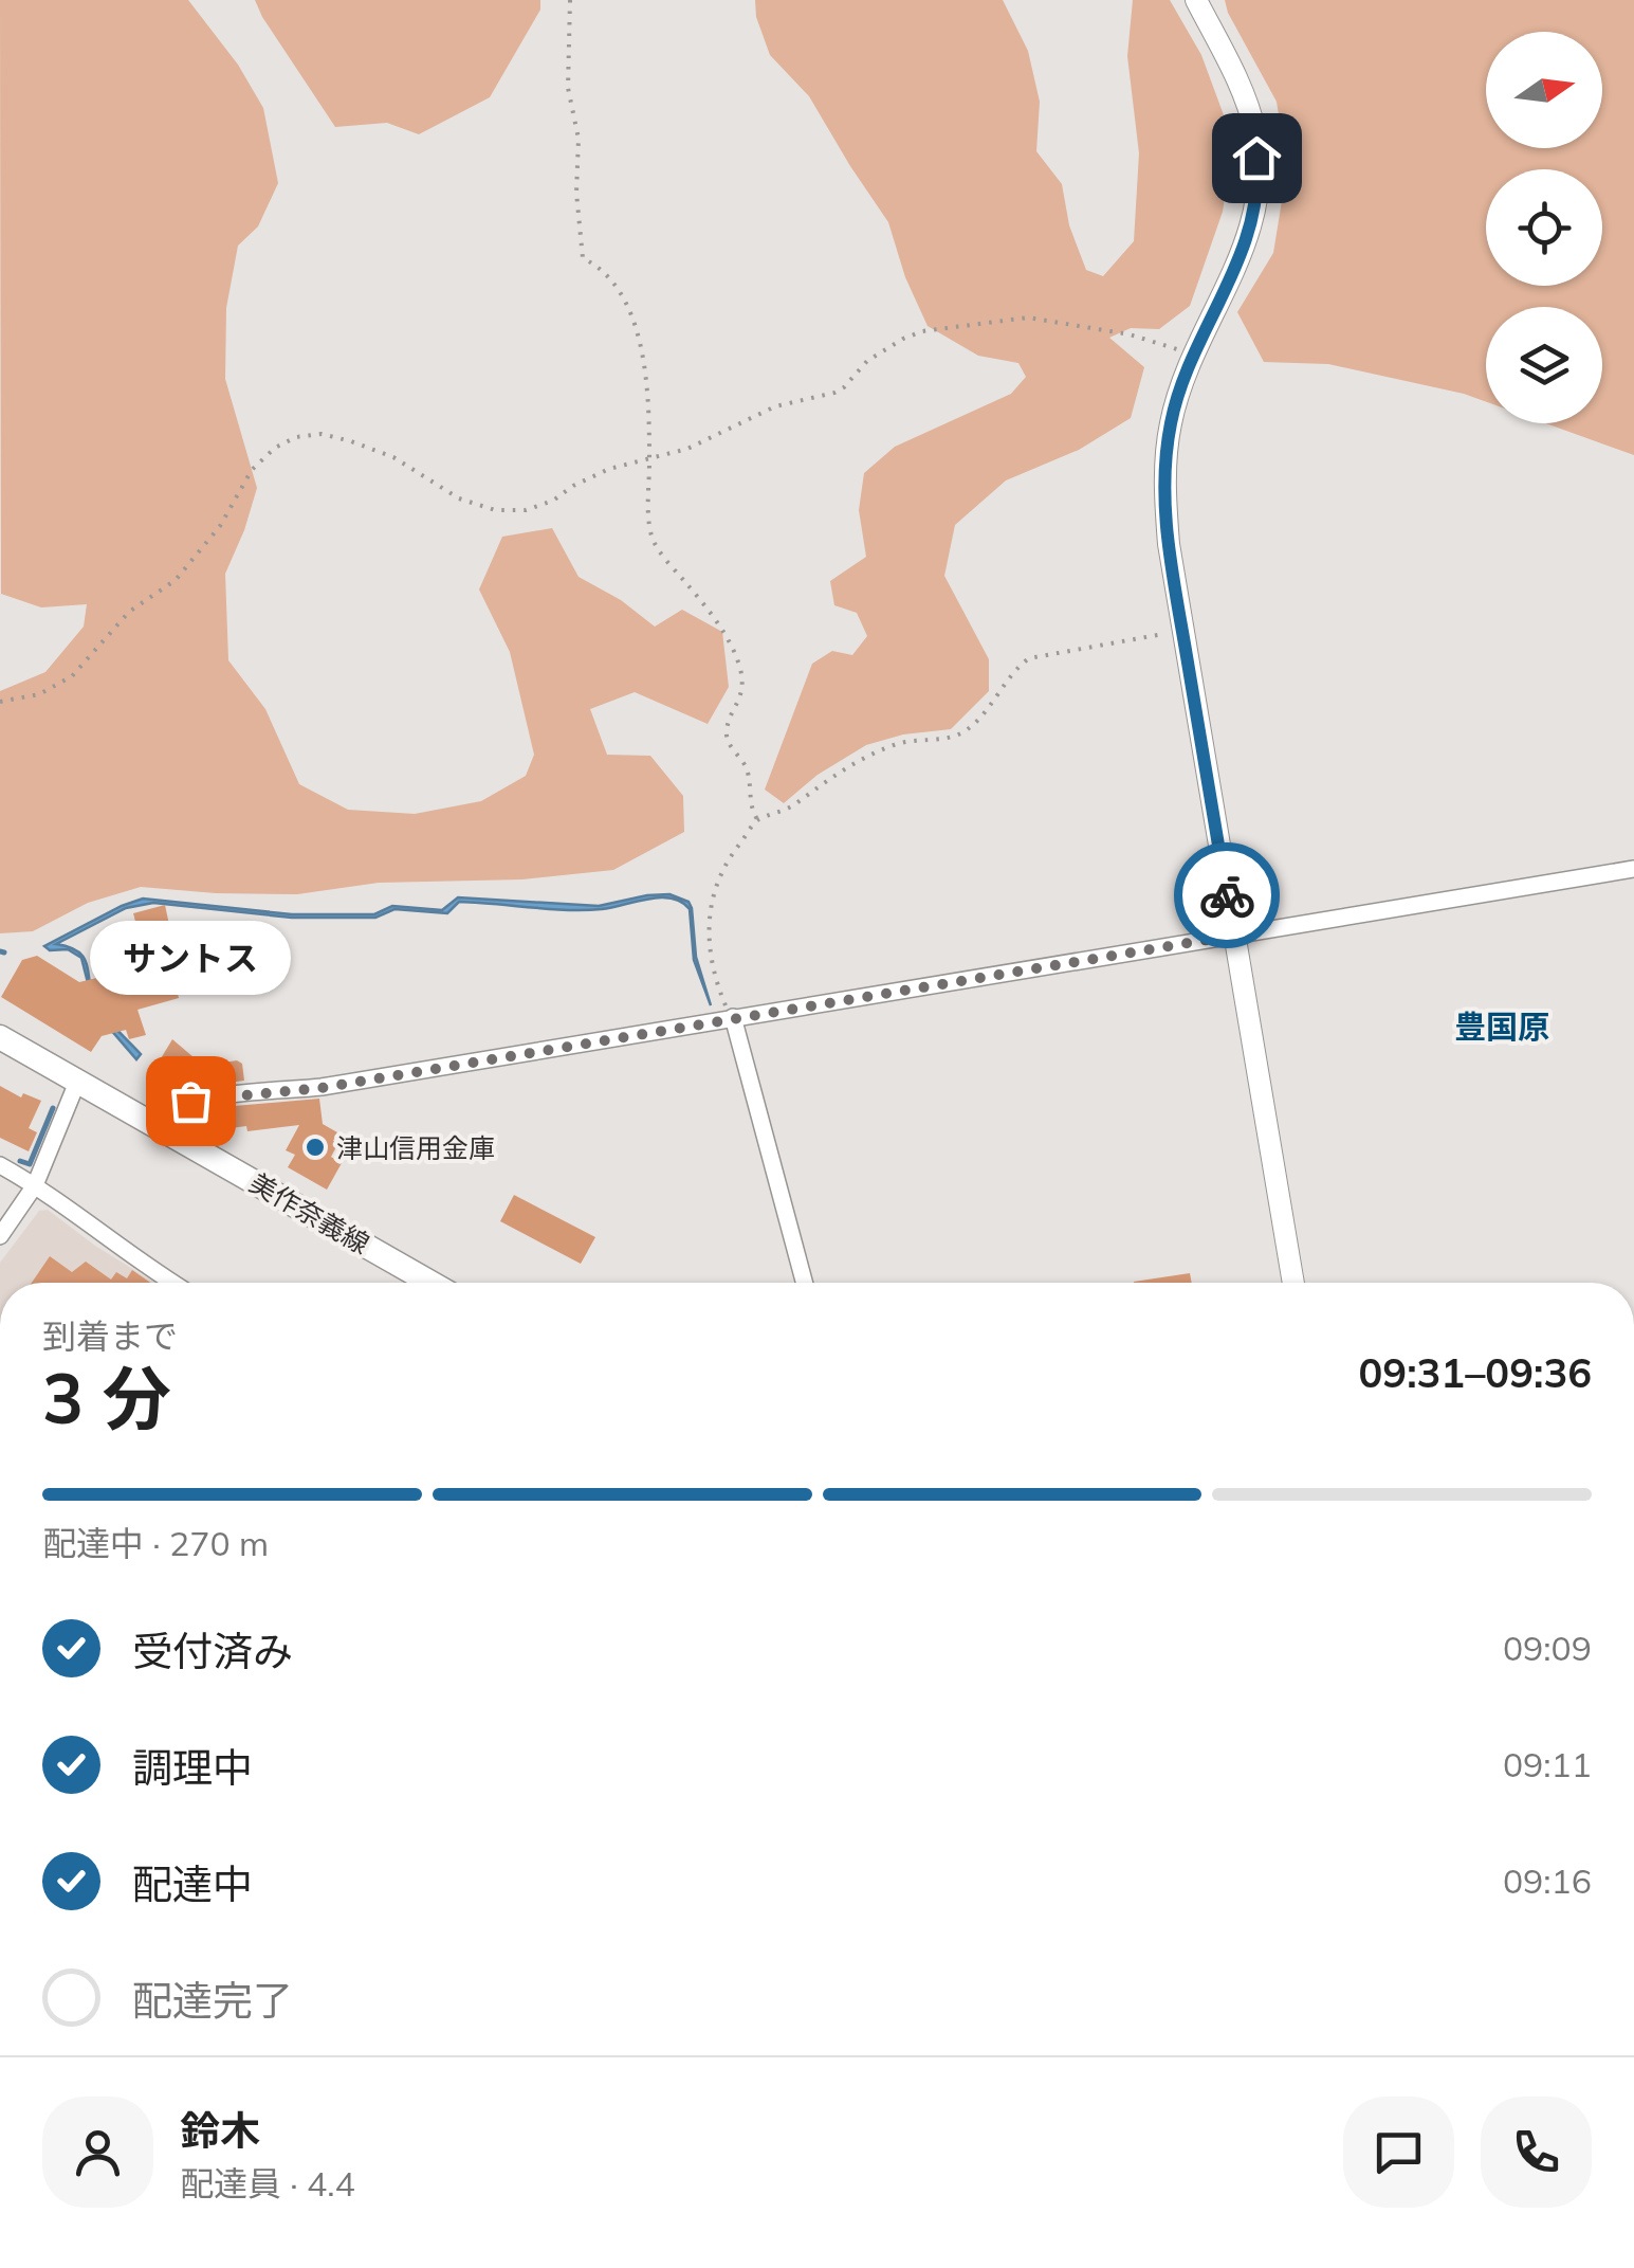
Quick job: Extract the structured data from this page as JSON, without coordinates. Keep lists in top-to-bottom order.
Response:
{
  "streets": {
    "main road": ["美作奈義線"]
  },
  "districts": ["豊国原"],
  "places": ["サントス", "津山信用金庫"],
  "north": "right",
  "page": {
    "bubble": "サントス",
    "heading": ["3 分", "到着まで", "09:31–09:36"],
    "panel": ["鈴木", "配達員 · 4.4"],
    "bar": "配達中 · 270 m",
    "list": [
      ["受付済み", "09:09"],
      ["調理中", "09:11"],
      ["配達中", "09:16"],
      "配達完了"
    ]
  }
}
